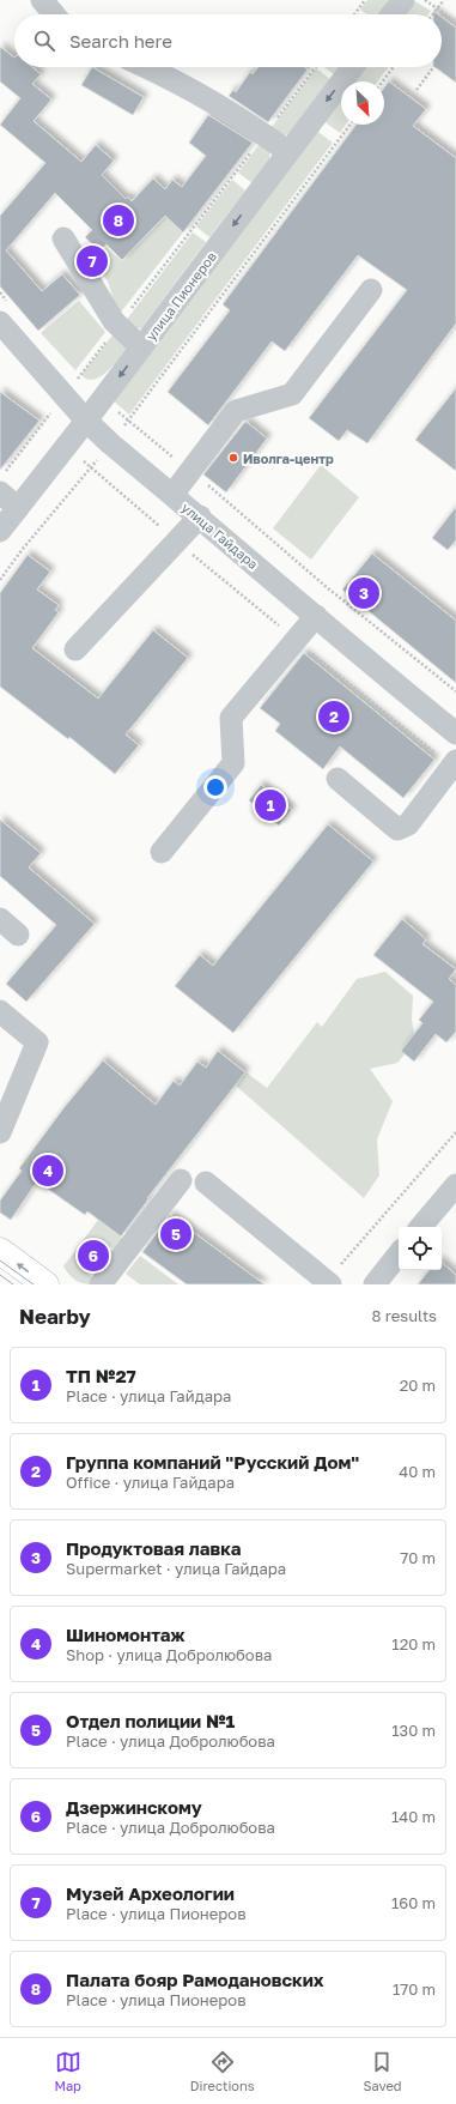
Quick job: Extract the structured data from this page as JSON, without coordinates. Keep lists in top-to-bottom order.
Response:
{
  "streets": {
    "street": ["улица Пионеров", "улица Гайдара"]
  },
  "crossings": [
    ["улица Пионеров", "улица Гайдара"]
  ],
  "places": ["Иволга-центр"],
  "north": "bottom right",
  "page": {
    "search": "Search here",
    "pins": [
      "8",
      "7",
      "3",
      "2",
      "1",
      "4",
      "5",
      "6"
    ],
    "heading": ["Nearby", "8 results"],
    "list": [
      {
        "mark": "1",
        "name": "ТП №27",
        "note": "Place · улица Гайдара",
        "value": "20 m"
      },
      {
        "mark": "2",
        "name": "Группа компаний \"Русский Дом\"",
        "note": "Office · улица Гайдара",
        "value": "40 m"
      },
      {
        "mark": "3",
        "name": "Продуктовая лавка",
        "note": "Supermarket · улица Гайдара",
        "value": "70 m"
      },
      {
        "mark": "4",
        "name": "Шиномонтаж",
        "note": "Shop · улица Добролюбова",
        "value": "120 m"
      },
      {
        "mark": "5",
        "name": "Отдел полиции №1",
        "note": "Place · улица Добролюбова",
        "value": "130 m"
      },
      {
        "mark": "6",
        "name": "Дзержинскому",
        "note": "Place · улица Добролюбова",
        "value": "140 m"
      },
      {
        "mark": "7",
        "name": "Музей Археологии",
        "note": "Place · улица Пионеров",
        "value": "160 m"
      },
      {
        "mark": "8",
        "name": "Палата бояр Рамодановских",
        "note": "Place · улица Пионеров",
        "value": "170 m"
      }
    ],
    "nav": ["Map", "Directions", "Saved"]
  }
}
